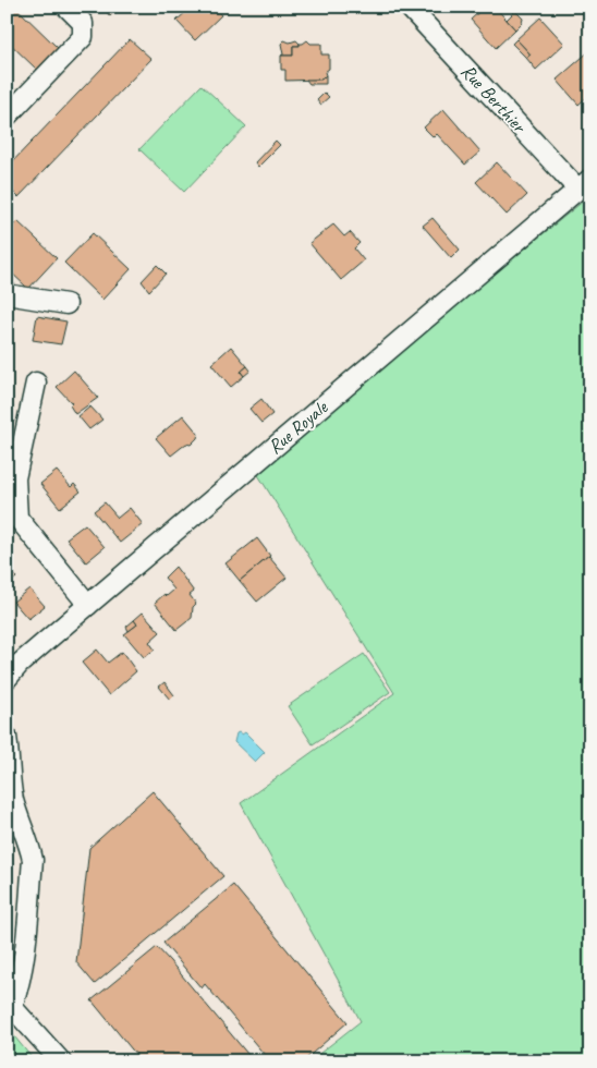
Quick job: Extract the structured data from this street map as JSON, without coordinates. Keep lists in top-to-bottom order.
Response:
{
  "streets": {
    "street": ["Rue Berthier", "Rue Royale"]
  },
  "crossings": [
    ["Rue Berthier", "Rue Royale"]
  ]
}
